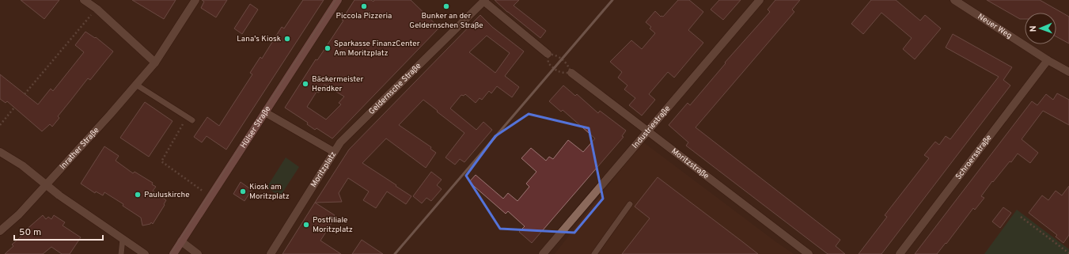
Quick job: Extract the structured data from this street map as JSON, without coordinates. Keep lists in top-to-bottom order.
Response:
{
  "streets": {
    "street": [
      "Neuer Weg",
      "Geldernsche Straße",
      "Industriestraße",
      "Hülser Straße",
      "Inrather Straße",
      "Schroersstraße",
      "Moritzstraße",
      "Moritzplatz"
    ]
  },
  "crossings": [
    ["Neuer Weg", "Schroersstraße"],
    ["Geldernsche Straße", "Moritzplatz"],
    ["Industriestraße", "Moritzstraße"],
    ["Hülser Straße", "Moritzplatz"]
  ],
  "places": [
    "Piccola Pizzeria",
    "Bunker an der Geldernschen Straße",
    "Lana's Kiosk",
    "Sparkasse FinanzCenter Am Moritzplatz",
    "Bäckermeister Hendker",
    "Kiosk am Moritzplatz",
    "Pauluskirche",
    "Postfiliale Moritzplatz"
  ],
  "scale_bar": "50 m",
  "north": "left"
}
